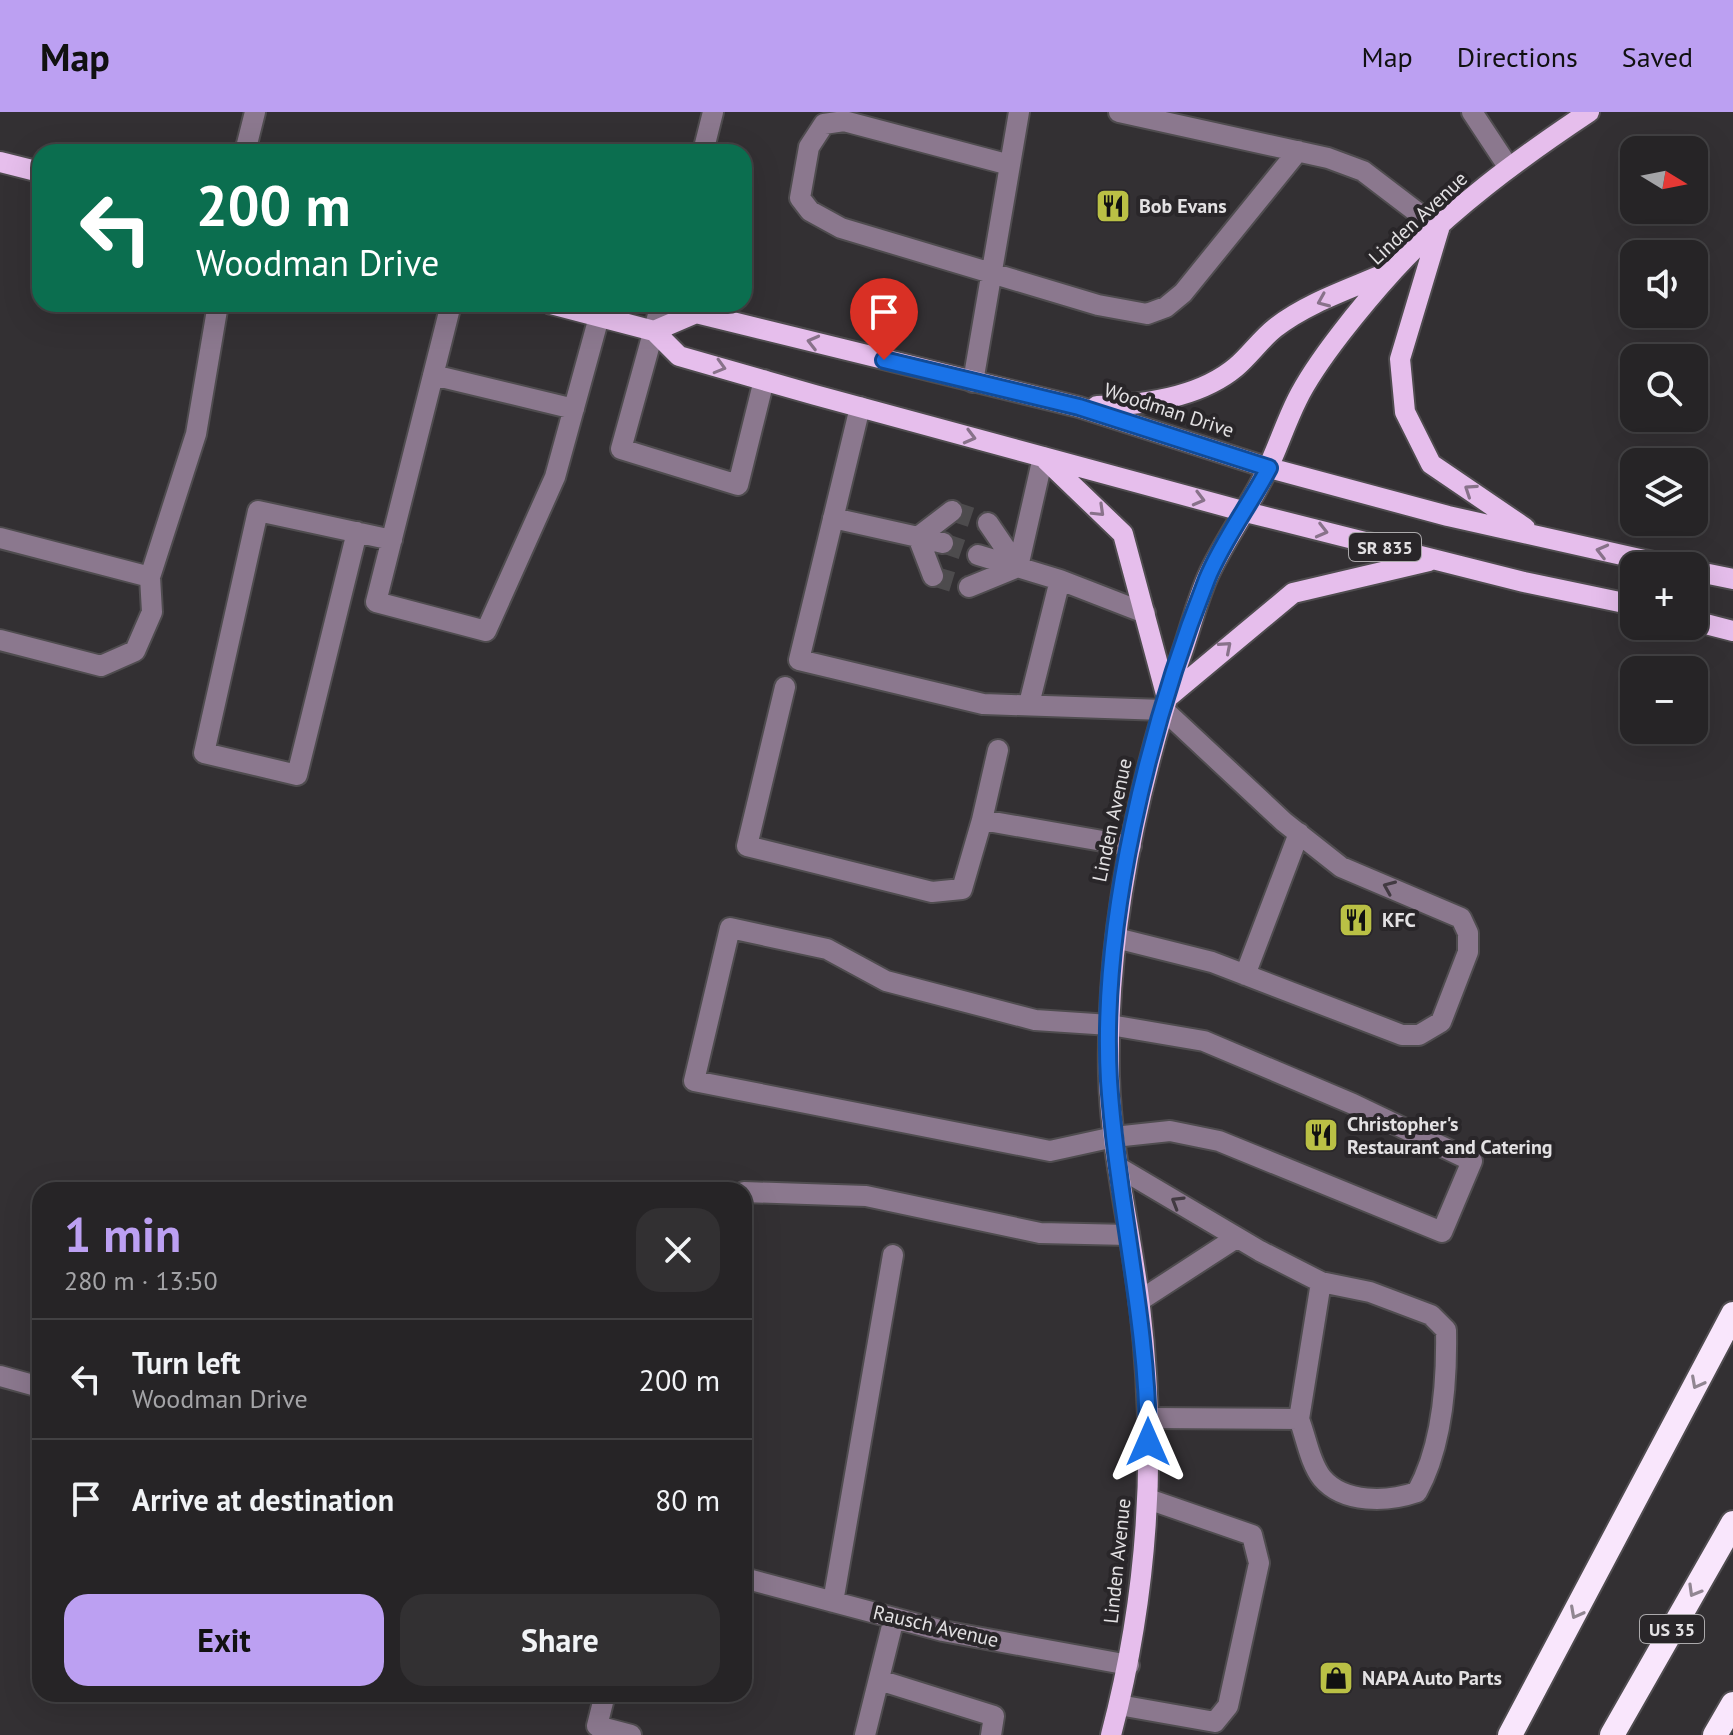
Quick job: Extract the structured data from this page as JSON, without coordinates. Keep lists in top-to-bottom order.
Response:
{
  "streets": {
    "highway": ["US 35"],
    "main road": ["Linden Avenue", "Woodman Drive", "SR 835"],
    "street": ["Rausch Avenue"]
  },
  "crossings": [
    ["Linden Avenue", "Woodman Drive"],
    ["Linden Avenue", "SR 835"],
    ["Linden Avenue", "Rausch Avenue"],
    ["Woodman Drive", "SR 835"]
  ],
  "places": {
    "restaurant": ["Bob Evans", "KFC", "Christopher's Restaurant and Catering"],
    "shop": ["NAPA Auto Parts"]
  },
  "north": "right",
  "page": {
    "header": "Map",
    "nav": ["Map", "Directions", "Saved"],
    "map_buttons": ["+", "−"],
    "turn": ["200 m", "Woodman Drive"],
    "heading": ["1 min", "280 m · 13:50"],
    "list": [
      {
        "name": "Turn left",
        "note": "Woodman Drive",
        "value": "200 m"
      },
      {
        "name": "Arrive at destination",
        "value": "80 m"
      }
    ],
    "buttons": ["Exit", "Share"]
  }
}
